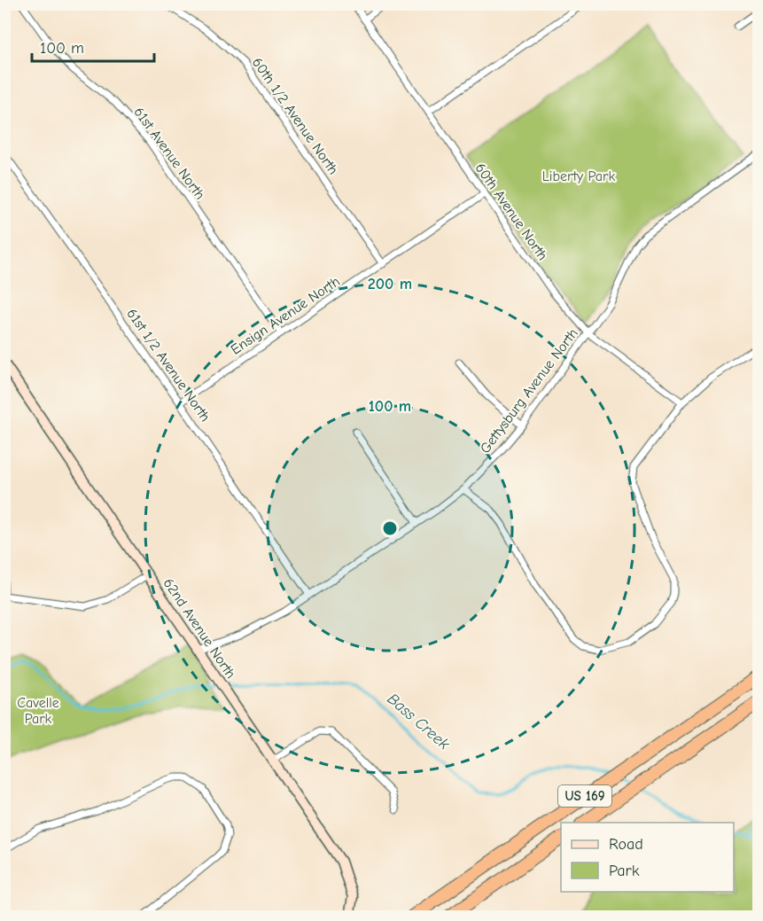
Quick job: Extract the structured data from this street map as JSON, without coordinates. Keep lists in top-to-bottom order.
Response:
{
  "streets": {
    "highway": ["US 169"],
    "street": [
      "60th 1/2 Avenue North",
      "61st Avenue North",
      "60th Avenue North",
      "Ensign Avenue North",
      "61st 1/2 Avenue North",
      "Gettysburg Avenue North",
      "62nd Avenue North"
    ]
  },
  "crossings": [
    ["60th 1/2 Avenue North", "Ensign Avenue North"],
    ["61st Avenue North", "Ensign Avenue North"],
    ["60th Avenue North", "Ensign Avenue North"],
    ["60th Avenue North", "Gettysburg Avenue North"],
    ["Ensign Avenue North", "61st 1/2 Avenue North"],
    ["61st 1/2 Avenue North", "Gettysburg Avenue North"],
    ["Gettysburg Avenue North", "62nd Avenue North"]
  ],
  "water": ["Bass Creek"],
  "parks": ["Liberty Park", "Cavelle Park"],
  "legend": ["Road", "Park"],
  "scale_bar": "100 m",
  "rings": ["200 m", "100 m"]
}
